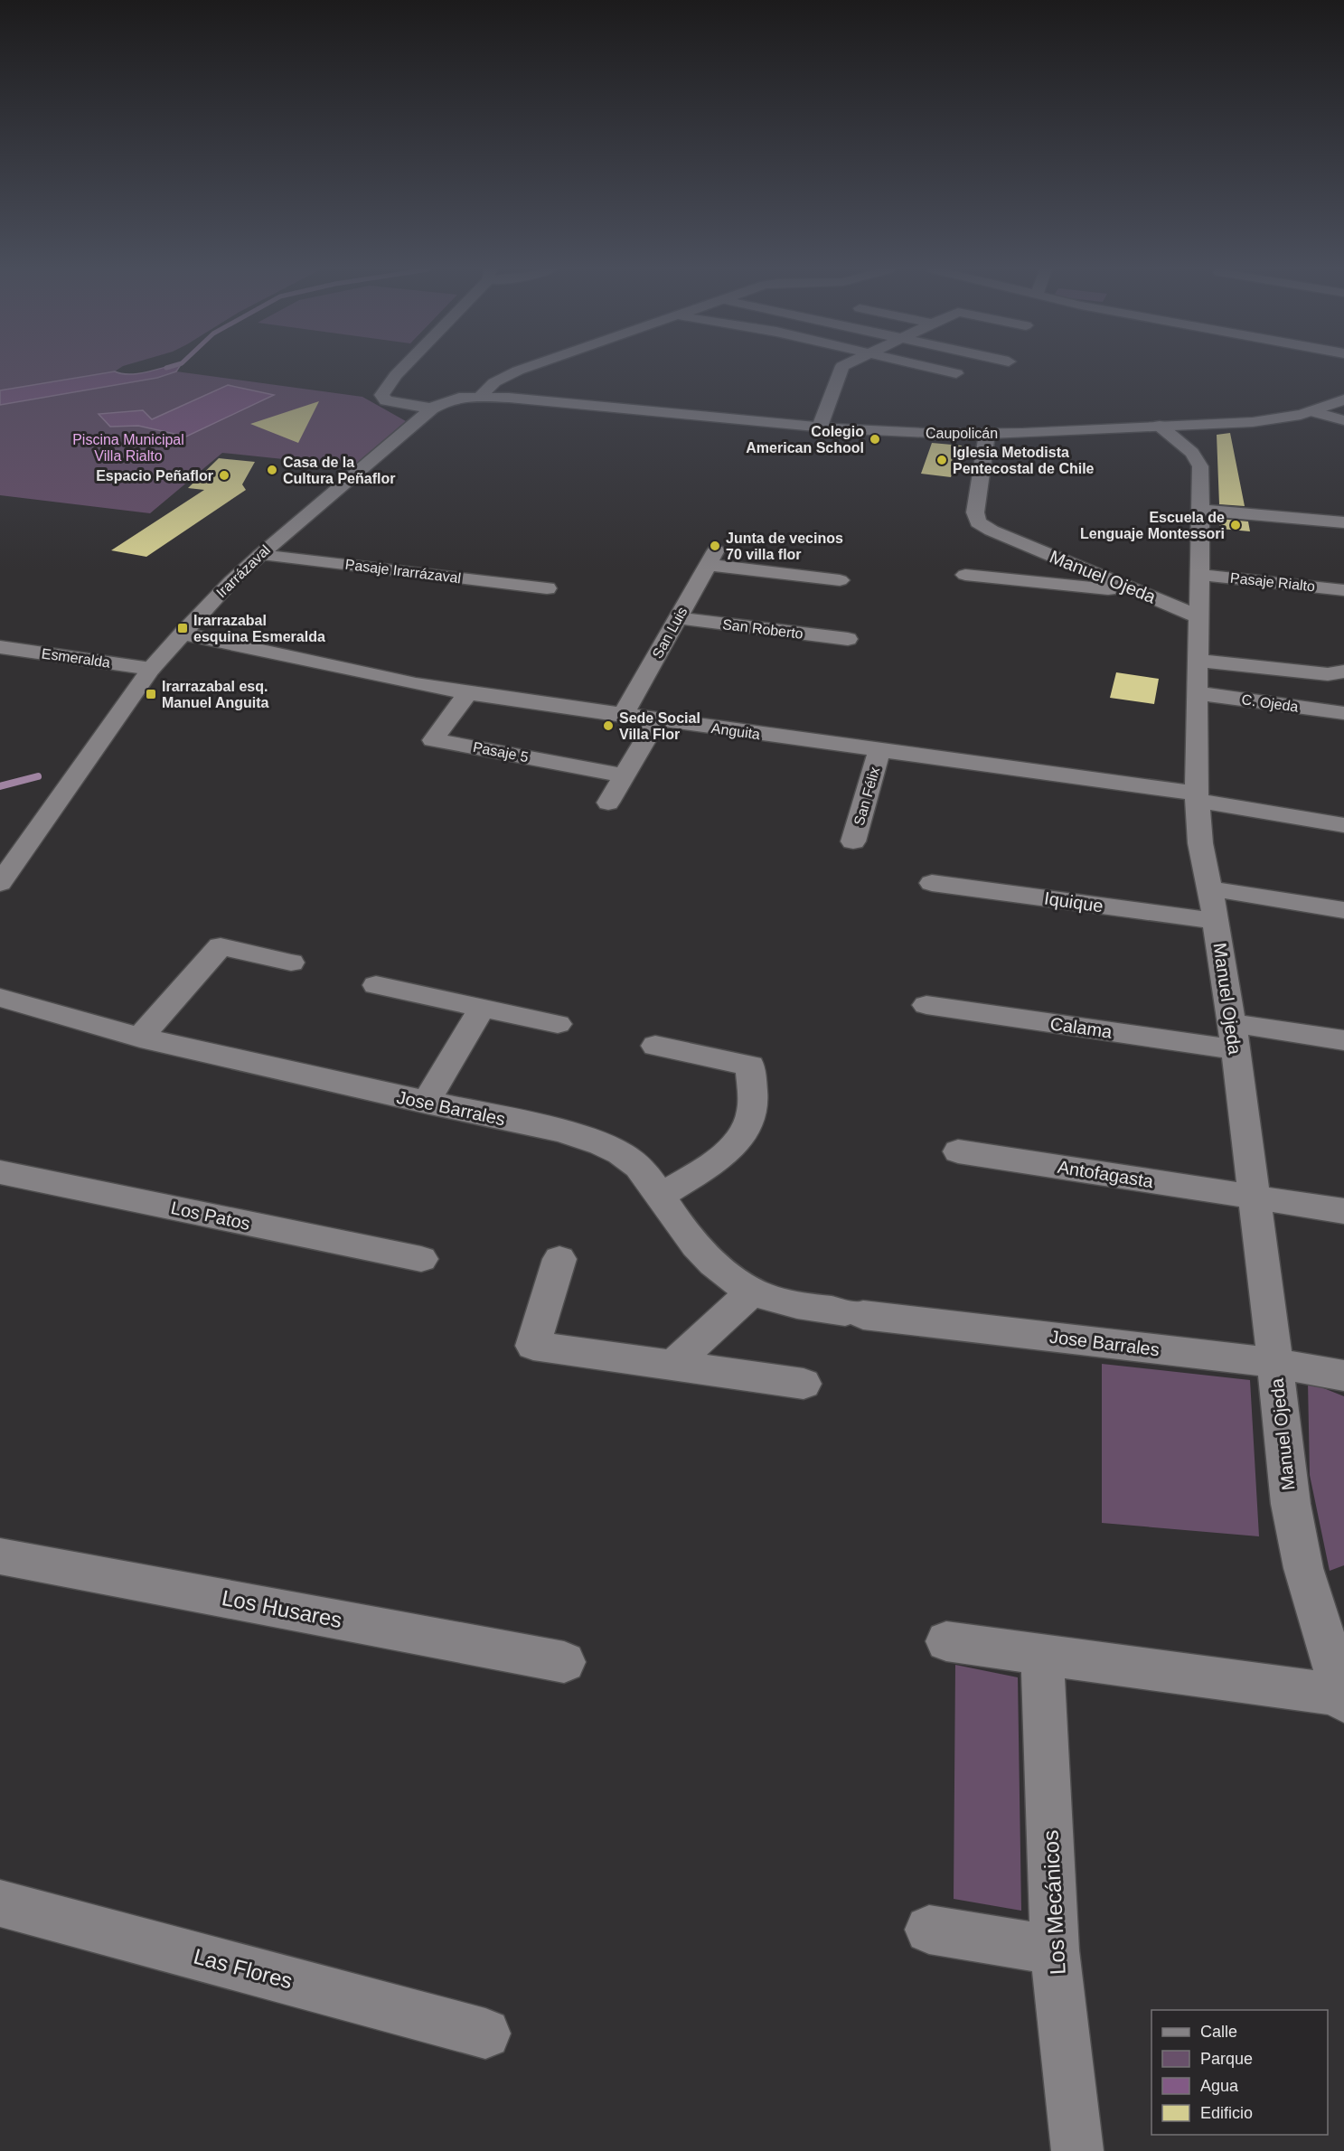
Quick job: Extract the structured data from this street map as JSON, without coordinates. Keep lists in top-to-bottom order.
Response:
{
  "streets": {
    "street": [
      "Caupolicán",
      "Irarrázaval",
      "Pasaje Irarrázaval",
      "Manuel Ojeda",
      "Pasaje Rialto",
      "San Roberto",
      "San Luis",
      "Esmeralda",
      "C. Ojeda",
      "Anguita",
      "Pasaje 5",
      "San Félix",
      "Iquique",
      "Calama",
      "Jose Barrales",
      "Antofagasta",
      "Los Patos",
      "Los Husares",
      "Los Mecánicos",
      "Las Flores"
    ]
  },
  "crossings": [
    ["Caupolicán", "Irarrázaval"],
    ["Caupolicán", "Manuel Ojeda"],
    ["Irarrázaval", "Pasaje Irarrázaval"],
    ["Irarrázaval", "Esmeralda"],
    ["Irarrázaval", "Anguita"],
    ["Manuel Ojeda", "C. Ojeda"],
    ["Manuel Ojeda", "Anguita"],
    ["Manuel Ojeda", "Iquique"],
    ["Manuel Ojeda", "Calama"],
    ["Manuel Ojeda", "Jose Barrales"],
    ["Manuel Ojeda", "Antofagasta"],
    ["San Roberto", "San Luis"],
    ["San Luis", "Anguita"],
    ["Anguita", "Pasaje 5"],
    ["Anguita", "San Félix"]
  ],
  "parks": ["Piscina Municipal Villa Rialto"],
  "places": {
    "other": [
      "Colegio American School",
      "Iglesia Metodista Pentecostal de Chile",
      "Casa de la Cultura Peñaflor",
      "Espacio Peñaflor",
      "Escuela de Lenguaje Montessori",
      "Junta de vecinos 70 villa flor",
      "Sede Social Villa Flor"
    ],
    "transit": ["Irarrazabal esquina Esmeralda", "Irarrazabal esq. Manuel Anguita"]
  },
  "legend": [
    "Calle",
    "Parque",
    "Agua",
    "Edificio"
  ]
}
